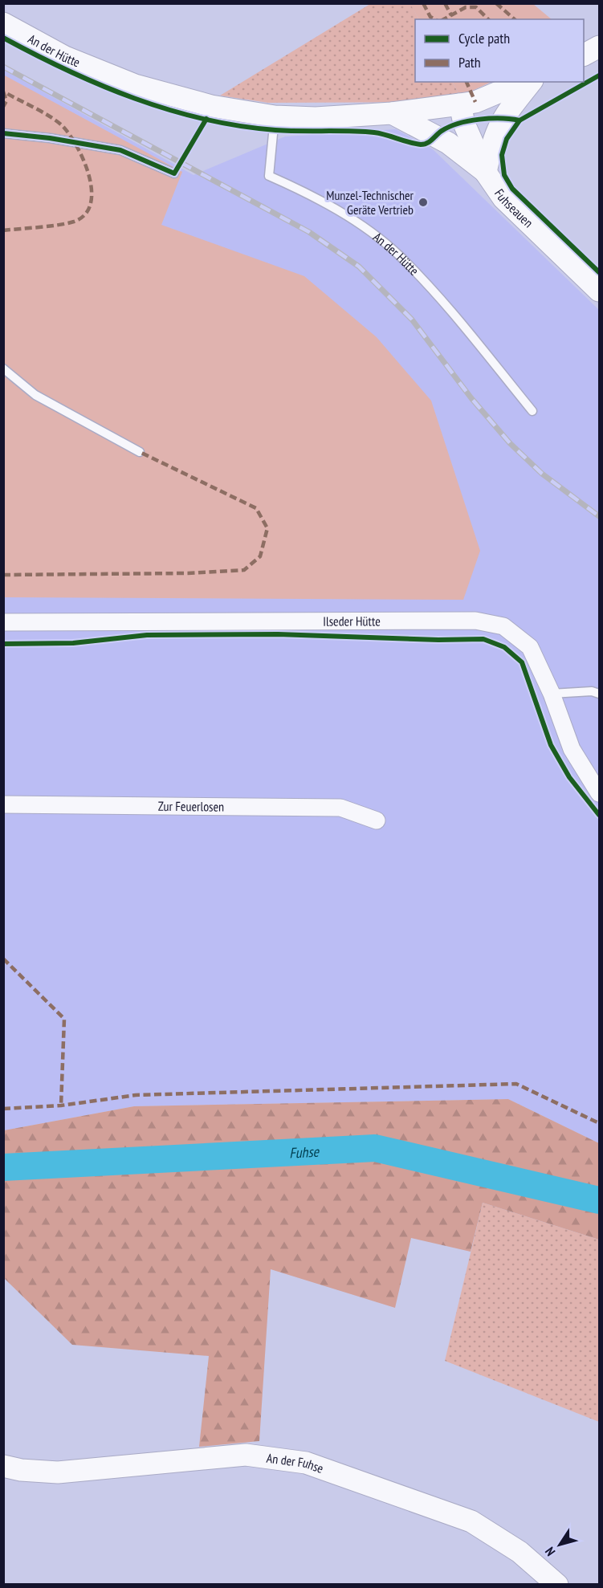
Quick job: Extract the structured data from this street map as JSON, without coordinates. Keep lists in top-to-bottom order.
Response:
{
  "streets": {
    "street": [
      "An der Hütte",
      "Fuhseauen",
      "Ilseder Hütte",
      "Zur Feuerlosen",
      "An der Fuhse"
    ]
  },
  "crossings": [
    ["An der Hütte", "Fuhseauen"]
  ],
  "water": ["Fuhse"],
  "places": ["Munzel-Technischer Geräte Vertrieb"],
  "legend": ["Cycle path", "Path"],
  "north": "bottom left"
}
